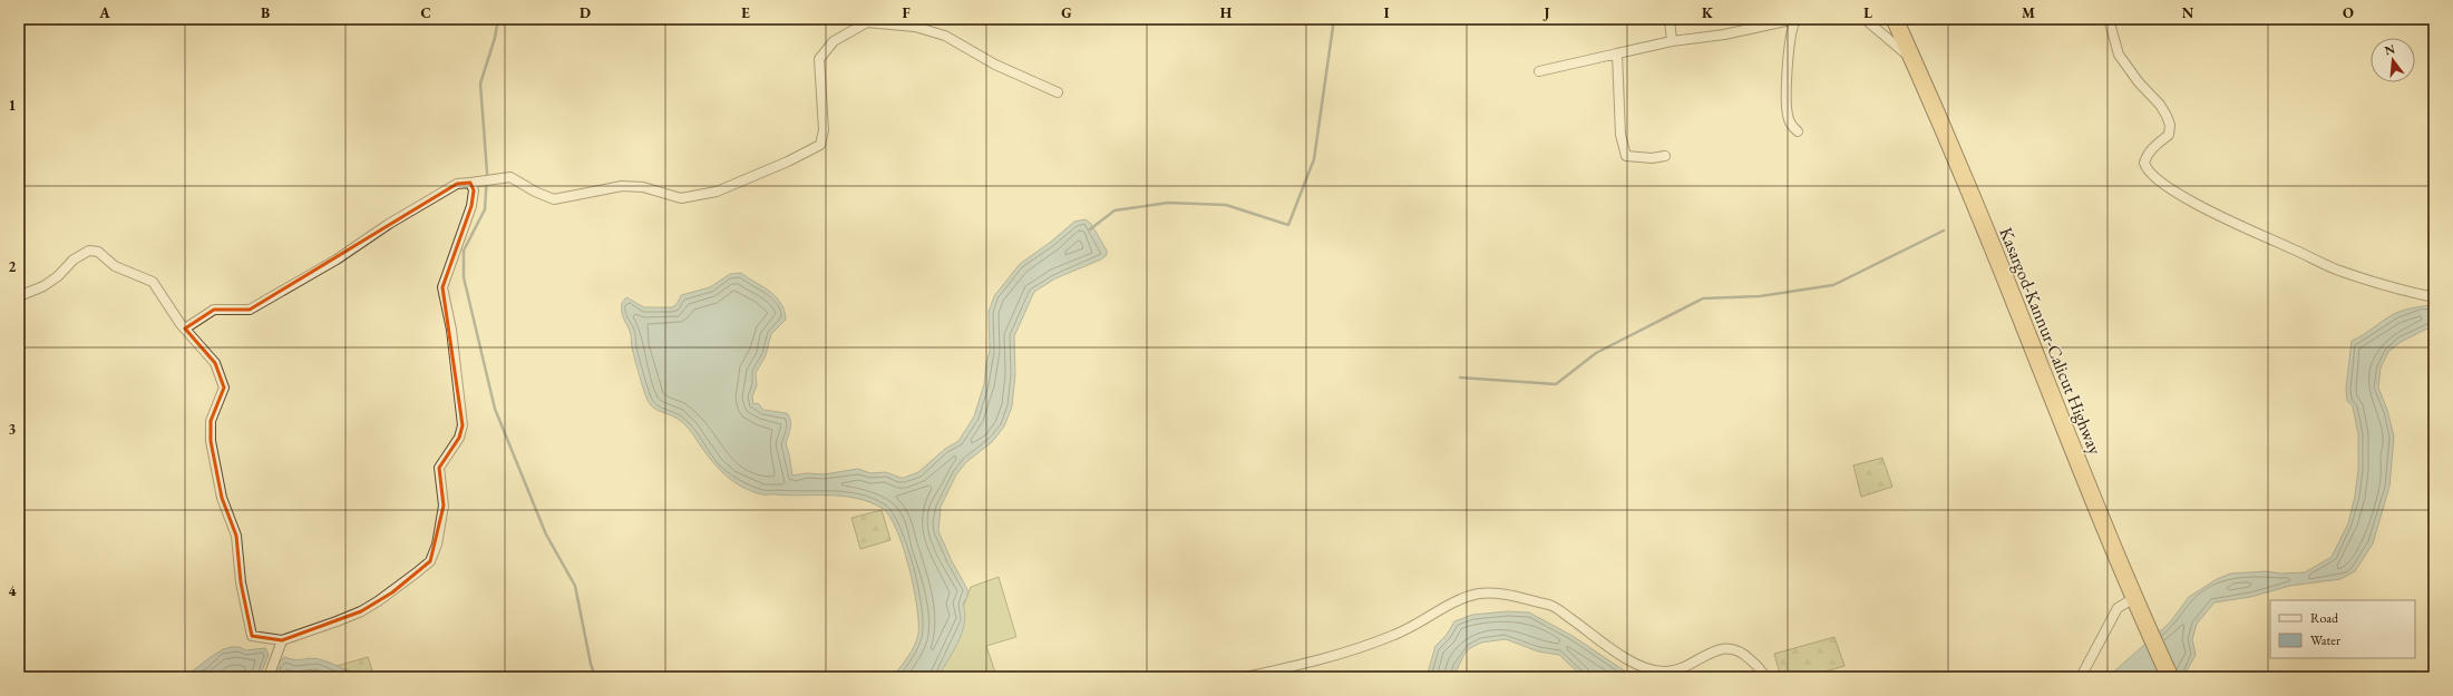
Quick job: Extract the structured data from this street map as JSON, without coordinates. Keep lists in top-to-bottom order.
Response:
{
  "streets": {
    "highway": ["Kasargod-Kannur-Calicut Highway"]
  },
  "legend": ["Road", "Water"],
  "north": "top",
  "grid": {
    "columns": [
      "A",
      "B",
      "C",
      "D",
      "E",
      "F",
      "G",
      "H",
      "I",
      "J",
      "K",
      "L",
      "M",
      "N",
      "O"
    ],
    "rows": [
      "1",
      "2",
      "3",
      "4"
    ]
  }
}
